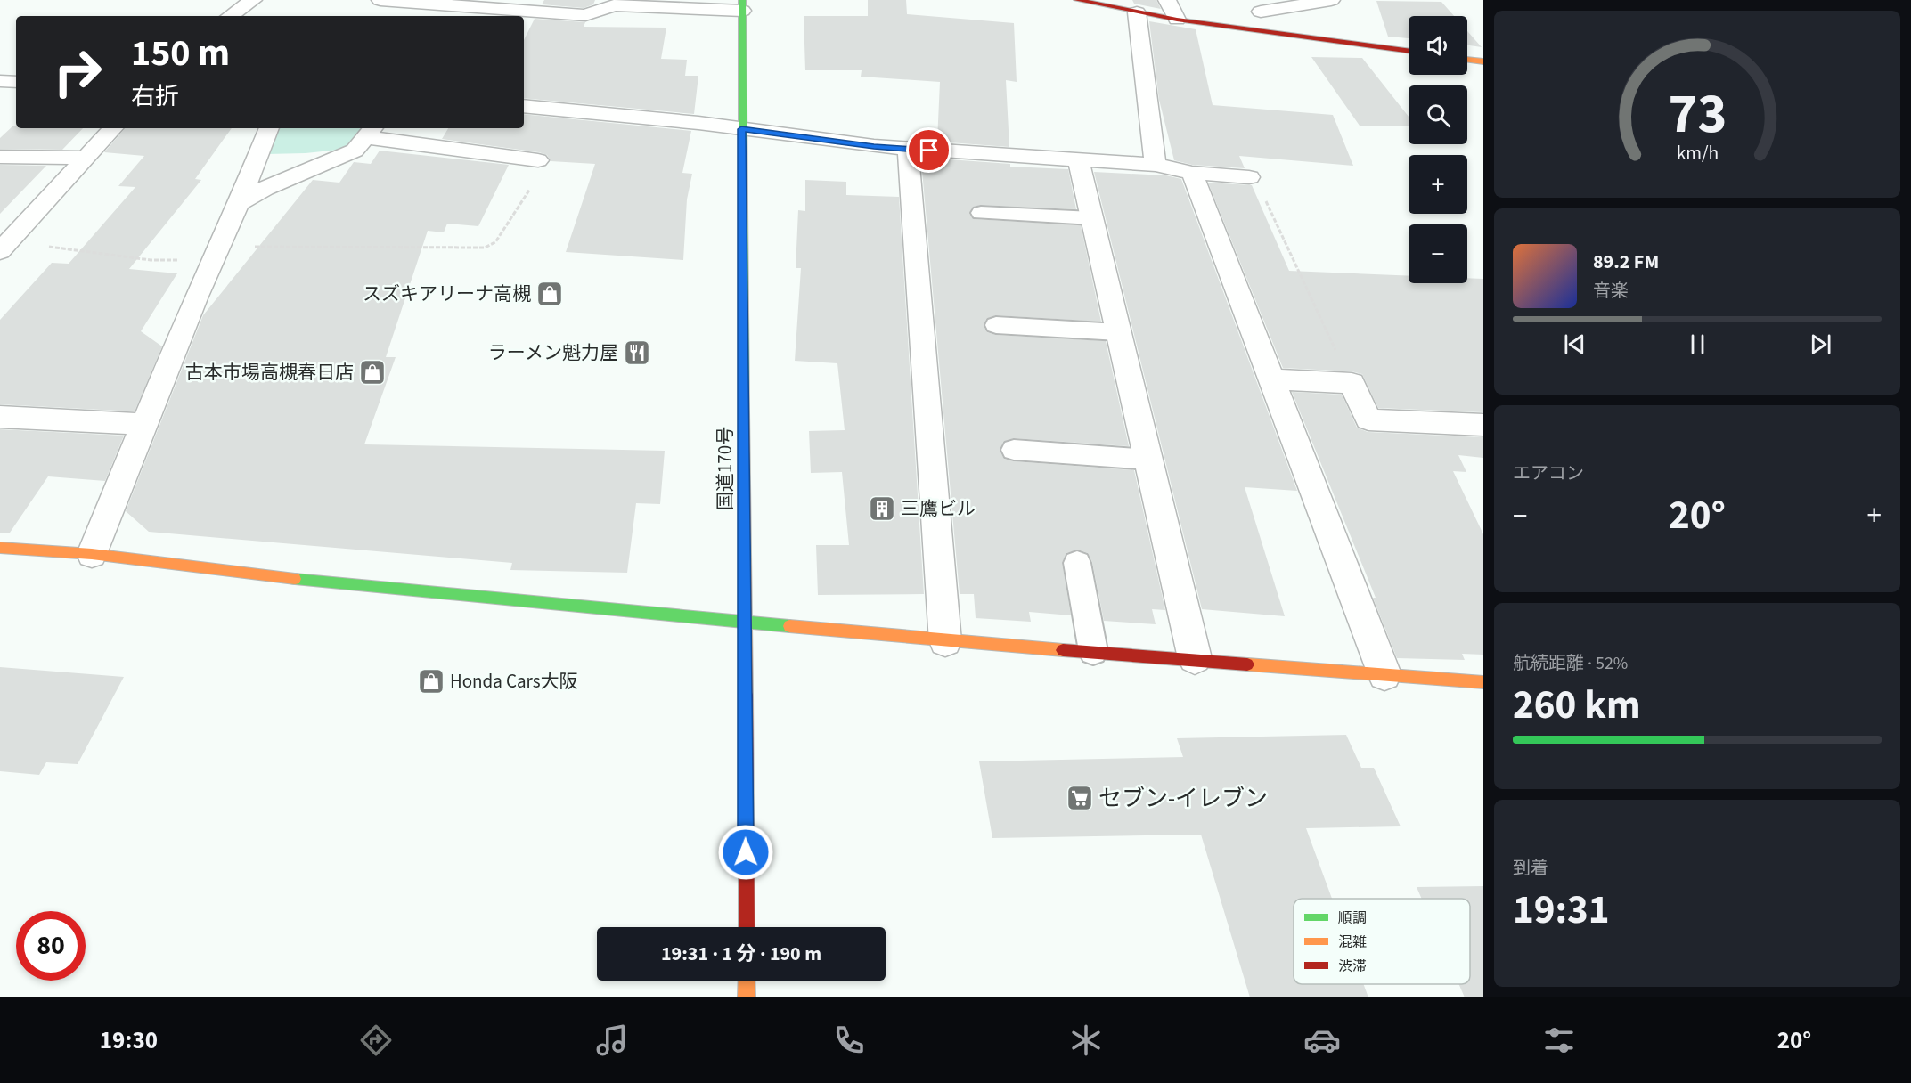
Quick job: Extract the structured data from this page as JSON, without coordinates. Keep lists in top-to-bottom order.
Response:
{
  "streets": {
    "main road": ["国道170号"]
  },
  "places": {
    "shop": ["スズキアリーナ高槻", "古本市場高槻春日店", "Honda Cars大阪"],
    "restaurant": ["ラーメン魁力屋"],
    "building": ["三鷹ビル"],
    "supermarket": ["セブン-イレブン"]
  },
  "legend": ["順調", "混雑", "渋滞"],
  "page": {
    "map_buttons": ["+", "−"],
    "turn": ["150 m", "右折"],
    "song": ["89.2 FM", "音楽"],
    "tile": [
      "エアコン",
      ["航続距離 · 52%", "260 km"],
      ["到着", "19:31"]
    ],
    "heat": ["−", "20°", "+"],
    "limit": "80",
    "trip": "19:31 · 1 分 · 190 m",
    "tabs": ["19:30", "20°"],
    "gauge": ["73", "km/h"]
  }
}
